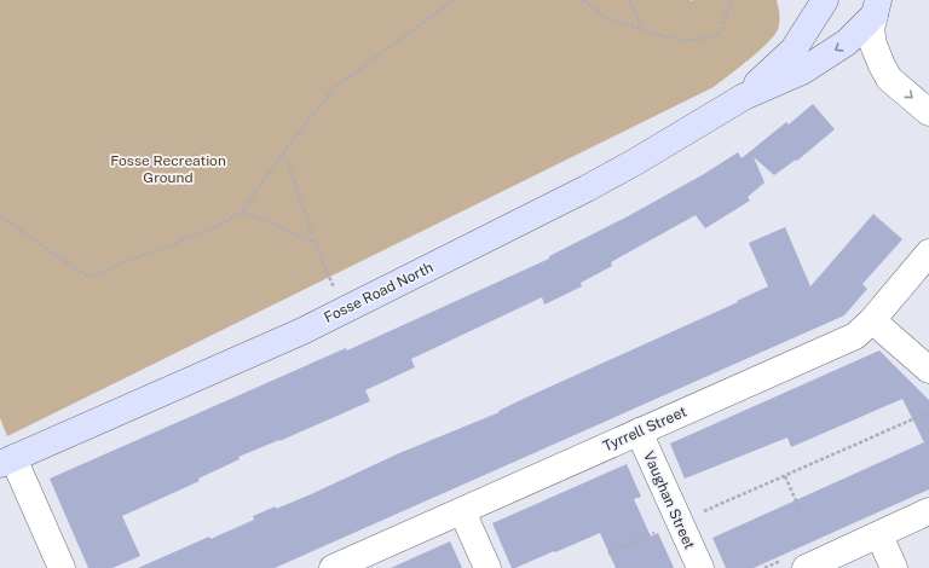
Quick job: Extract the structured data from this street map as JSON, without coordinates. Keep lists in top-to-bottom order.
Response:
{
  "streets": {
    "street": ["Fosse Road North", "Tyrrell Street", "Vaughan Street"]
  },
  "crossings": [
    ["Tyrrell Street", "Vaughan Street"]
  ],
  "parks": ["Fosse Recreation Ground"]
}
